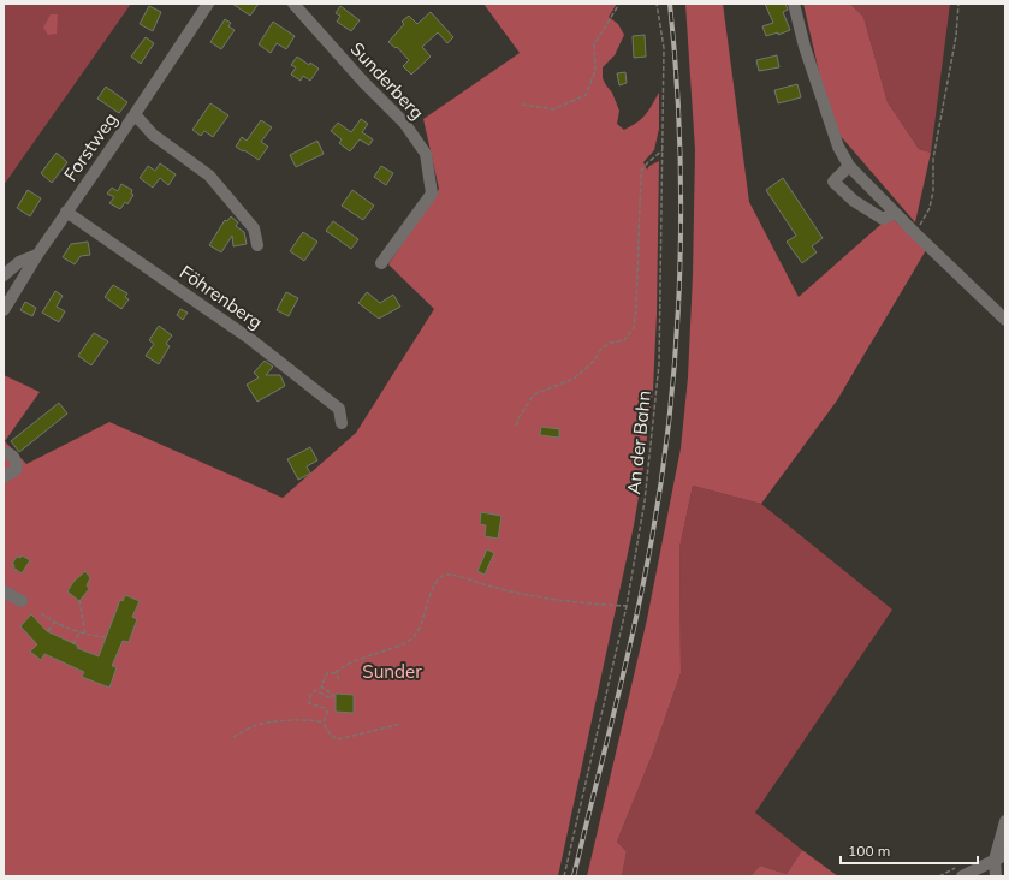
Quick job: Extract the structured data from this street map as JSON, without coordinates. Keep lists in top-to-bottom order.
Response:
{
  "streets": {
    "street": ["Sunderberg", "Forstweg", "Föhrenberg"],
    "path": ["An der Bahn"]
  },
  "crossings": [
    ["Forstweg", "Föhrenberg"]
  ],
  "parks": ["Sunder"],
  "scale_bar": "100 m"
}
